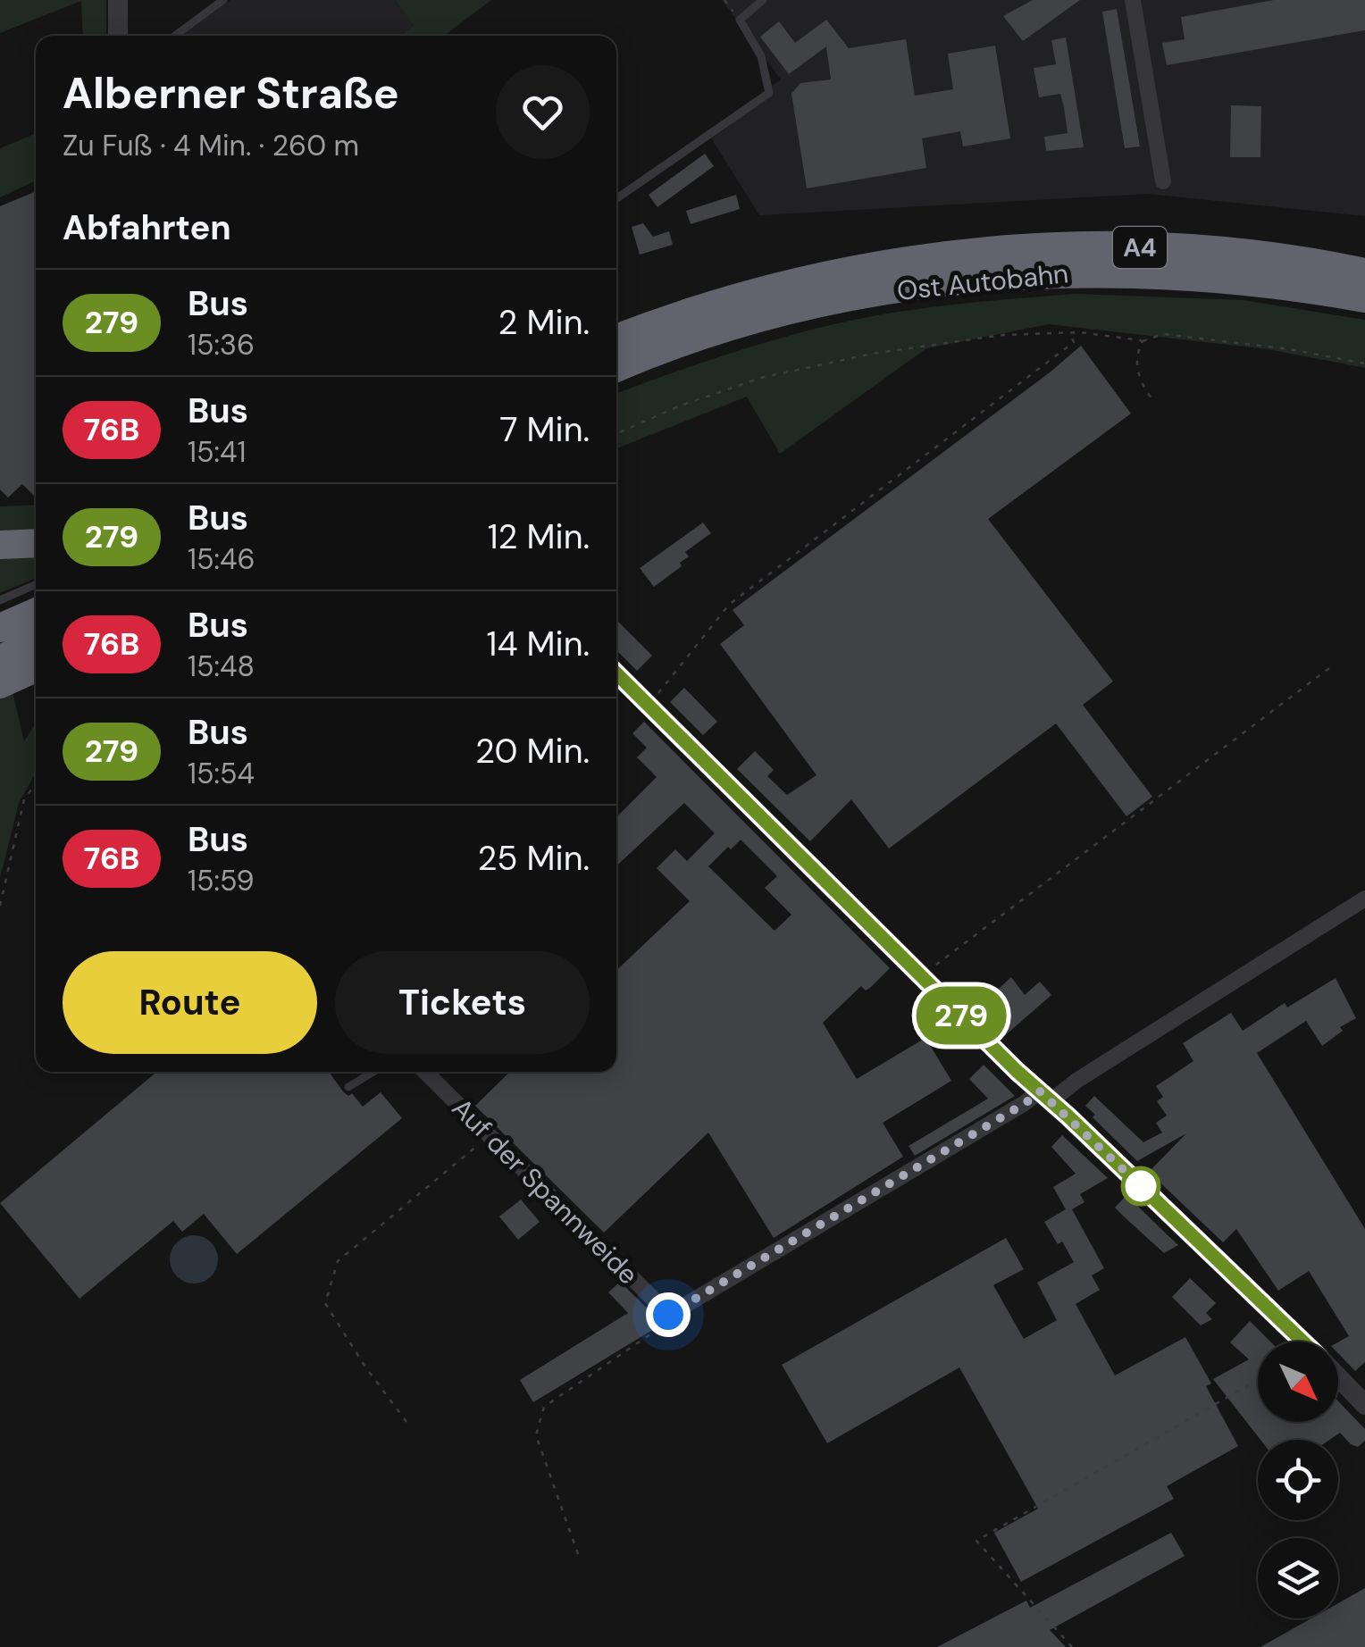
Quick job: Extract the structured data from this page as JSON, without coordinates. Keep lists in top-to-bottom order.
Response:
{
  "streets": {
    "highway": ["A4", "Ost Autobahn"],
    "street": ["Auf der Spannweide"]
  },
  "lines": ["bus line 279"],
  "north": "bottom right",
  "page": {
    "on_map": "279",
    "heading": [
      ["Alberner Straße", "Zu Fuß · 4 Min. · 260 m"],
      "Abfahrten"
    ],
    "list": [
      {
        "mark": "279",
        "name": "Bus",
        "note": "15:36",
        "value": "2 Min."
      },
      {
        "mark": "76B",
        "name": "Bus",
        "note": "15:41",
        "value": "7 Min."
      },
      {
        "mark": "279",
        "name": "Bus",
        "note": "15:46",
        "value": "12 Min."
      },
      {
        "mark": "76B",
        "name": "Bus",
        "note": "15:48",
        "value": "14 Min."
      },
      {
        "mark": "279",
        "name": "Bus",
        "note": "15:54",
        "value": "20 Min."
      },
      {
        "mark": "76B",
        "name": "Bus",
        "note": "15:59",
        "value": "25 Min."
      }
    ],
    "buttons": ["Route", "Tickets"]
  }
}
